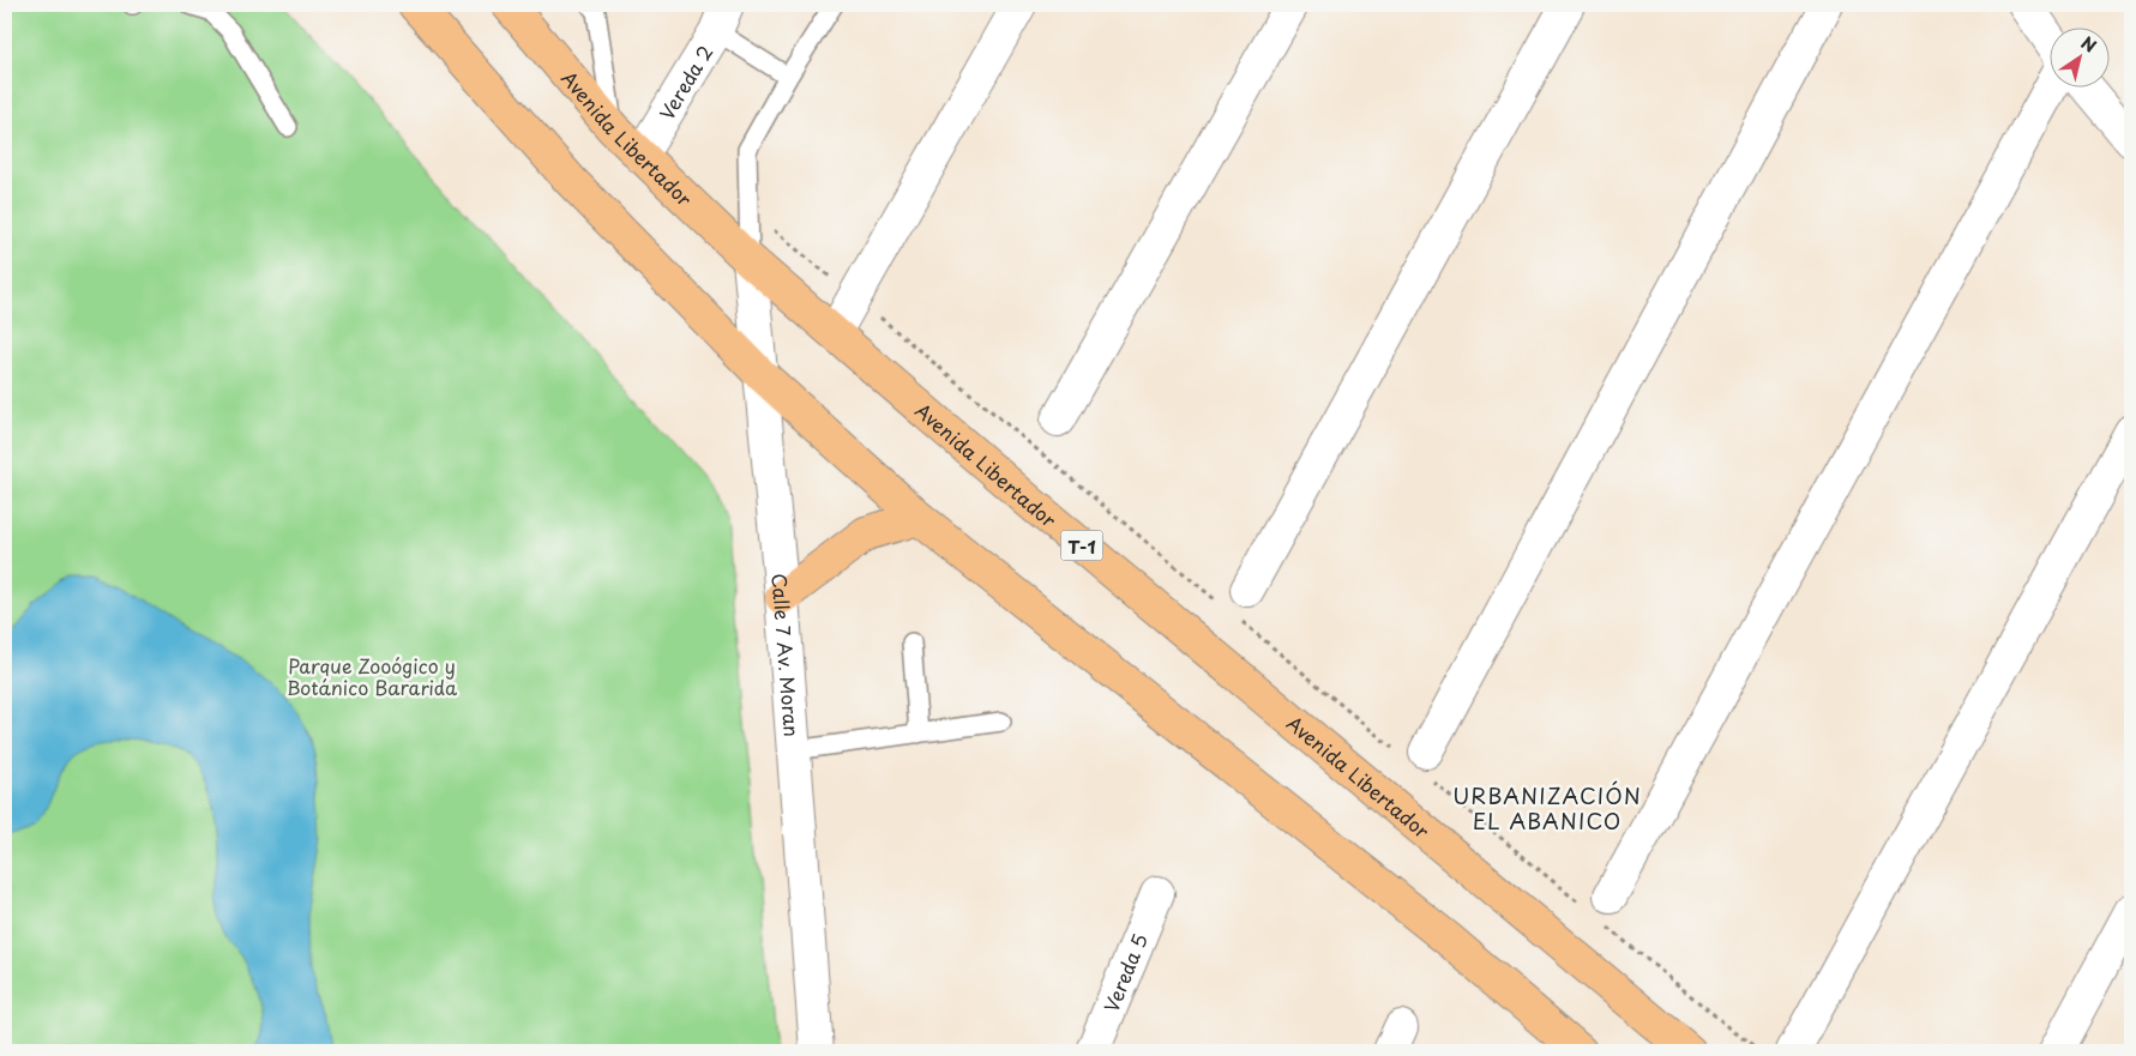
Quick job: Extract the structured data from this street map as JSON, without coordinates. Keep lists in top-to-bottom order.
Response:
{
  "streets": {
    "main road": ["Avenida Libertador", "T-1"],
    "street": ["Vereda 2", "Calle 7 Av. Moran", "Vereda 5"]
  },
  "crossings": [
    ["Vereda 2", "Avenida Libertador"],
    ["Avenida Libertador", "Calle 7 Av. Moran"]
  ],
  "districts": ["URBANIZACIÓN EL ABANICO"],
  "parks": ["Parque Zooógico y Botánico Bararida"],
  "north": "top right"
}
